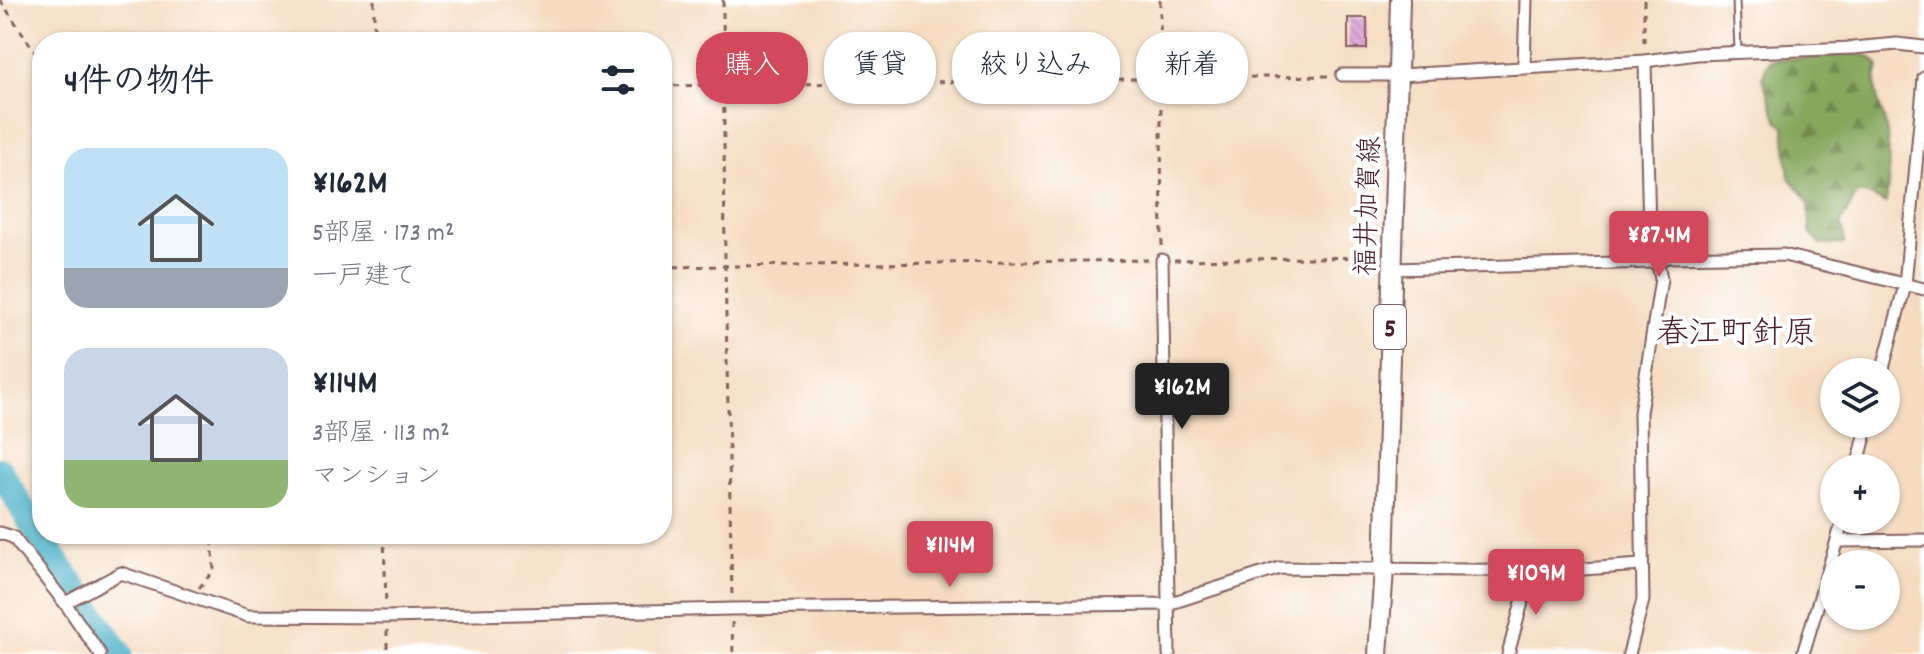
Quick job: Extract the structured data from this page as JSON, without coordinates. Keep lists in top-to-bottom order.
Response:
{
  "streets": {
    "main road": ["福井加賀線", "5"]
  },
  "districts": ["春江町針原"],
  "page": {
    "chip": [
      "購入",
      "賃貸",
      "絞り込み",
      "新着"
    ],
    "heading": "4件の物件",
    "list": [
      {
        "name": "¥162M",
        "note": "5部屋 · 173 m² · 一戸建て"
      },
      {
        "name": "¥114M",
        "note": "3部屋 · 113 m² · マンション"
      }
    ],
    "price": [
      "¥87.4M",
      "¥162M",
      "¥114M",
      "¥109M"
    ],
    "map_buttons": ["+", "−"]
  }
}
